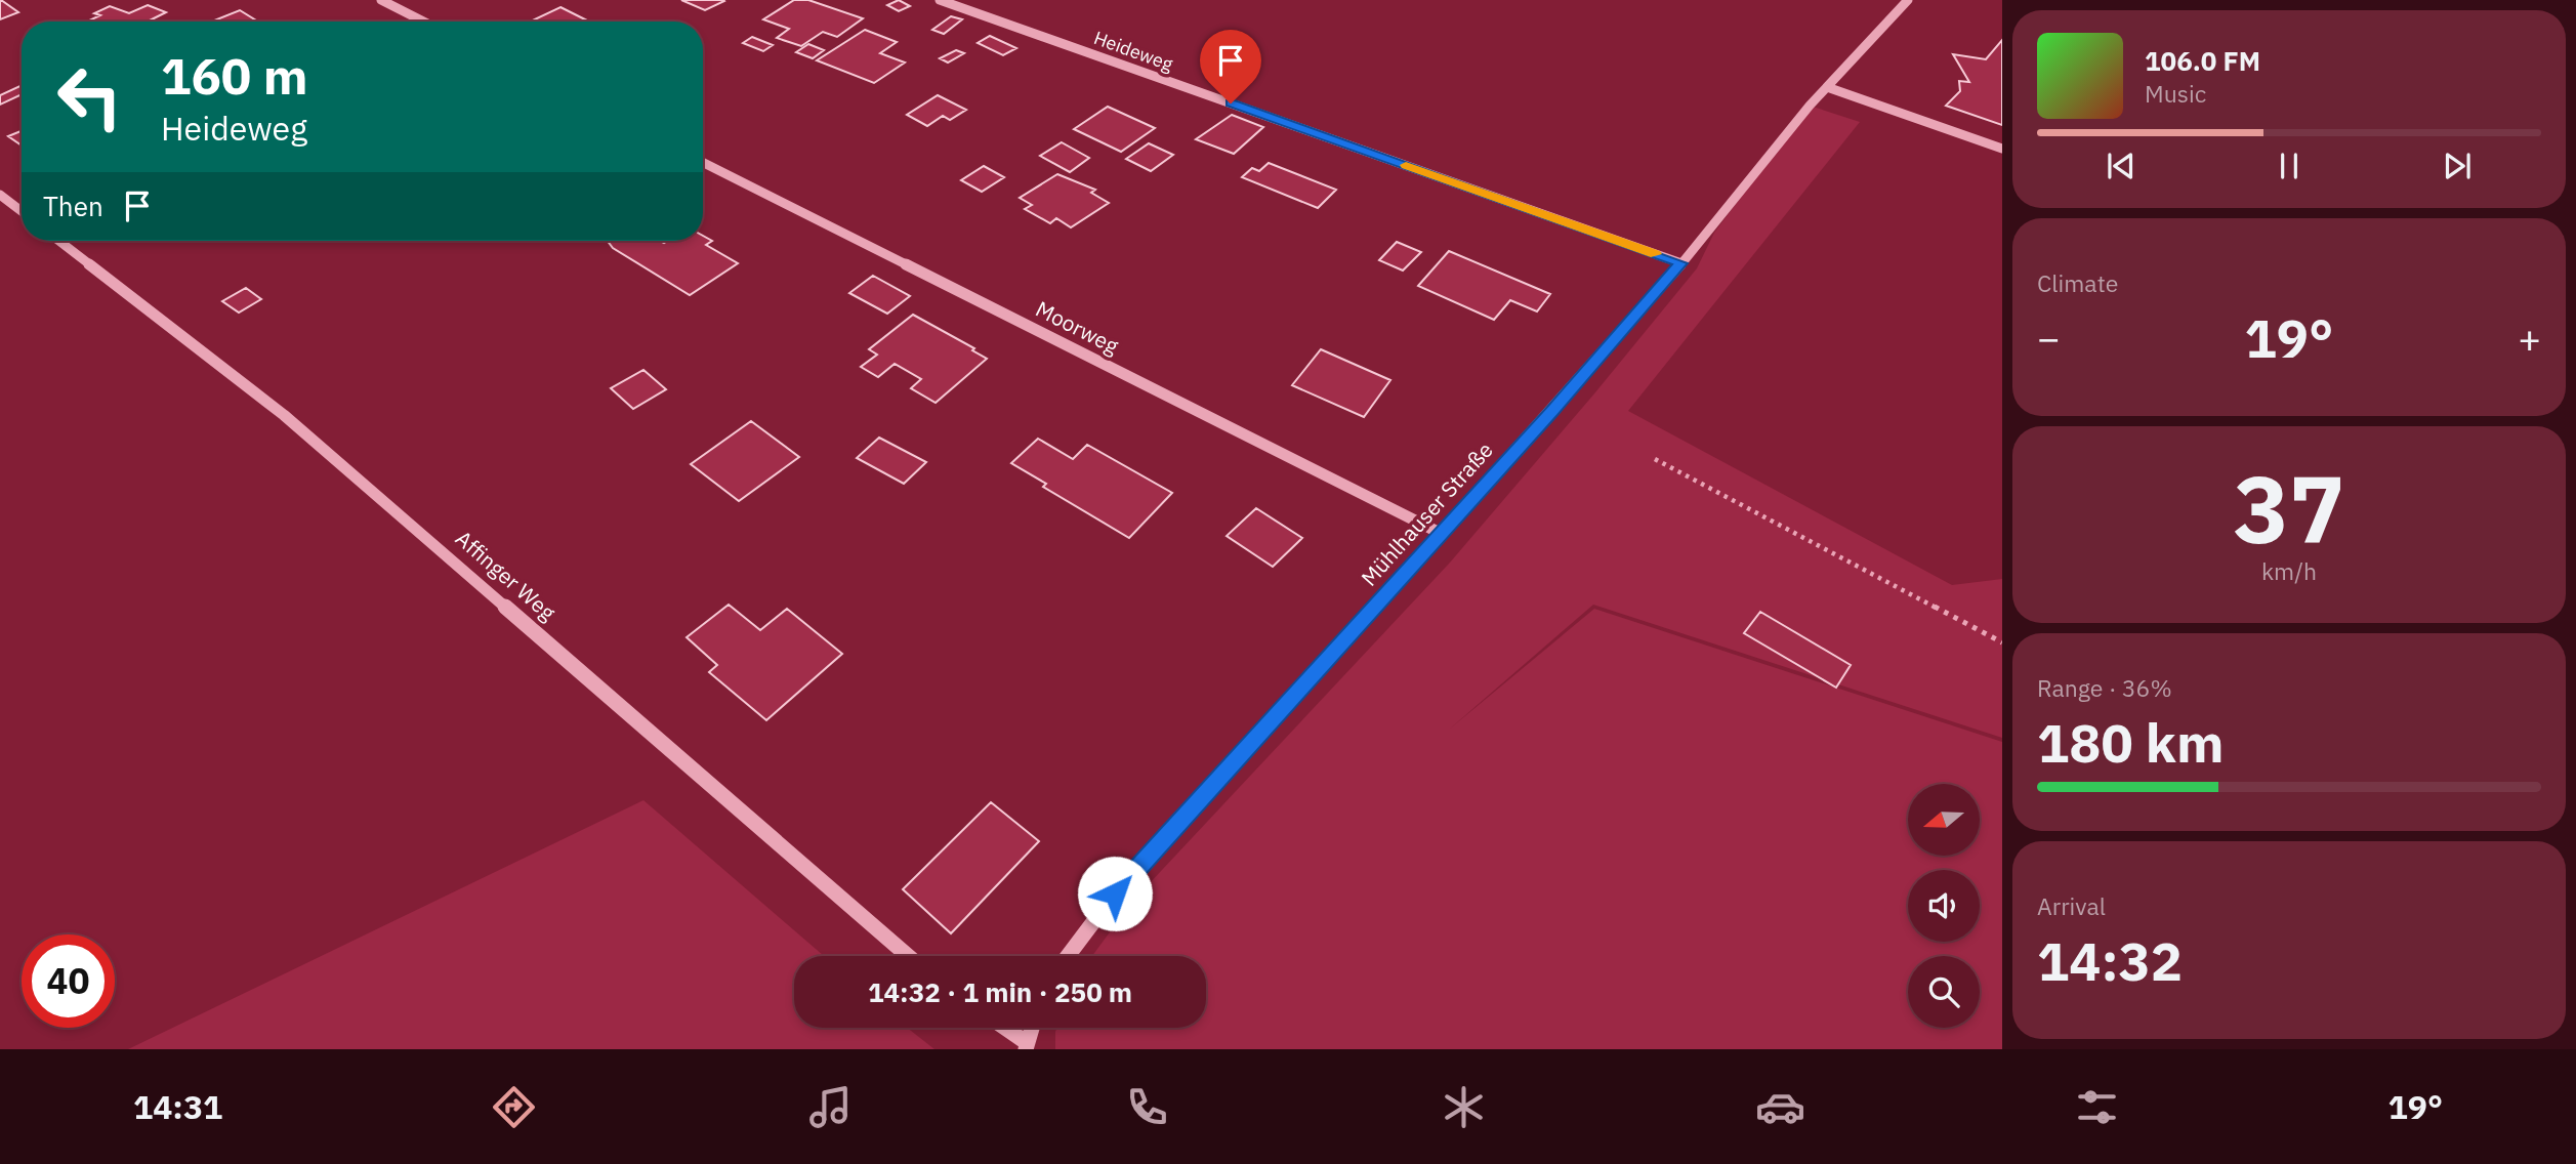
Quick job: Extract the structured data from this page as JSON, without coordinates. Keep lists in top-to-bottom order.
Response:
{
  "streets": {
    "street": [
      "Heideweg",
      "Moorweg",
      "Mühlhauser Straße",
      "Affinger Weg"
    ]
  },
  "crossings": [
    ["Heideweg", "Mühlhauser Straße"],
    ["Moorweg", "Mühlhauser Straße"]
  ],
  "north": "left",
  "page": {
    "turn": ["160 m", "Heideweg"],
    "song": ["106.0 FM", "Music"],
    "then": "Then",
    "tile": [
      "Climate",
      ["37", "km/h"],
      ["Range · 36%", "180 km"],
      ["Arrival", "14:32"]
    ],
    "heat": ["−", "19°", "+"],
    "limit": "40",
    "trip": "14:32 · 1 min · 250 m",
    "tabs": ["14:31", "19°"]
  }
}
